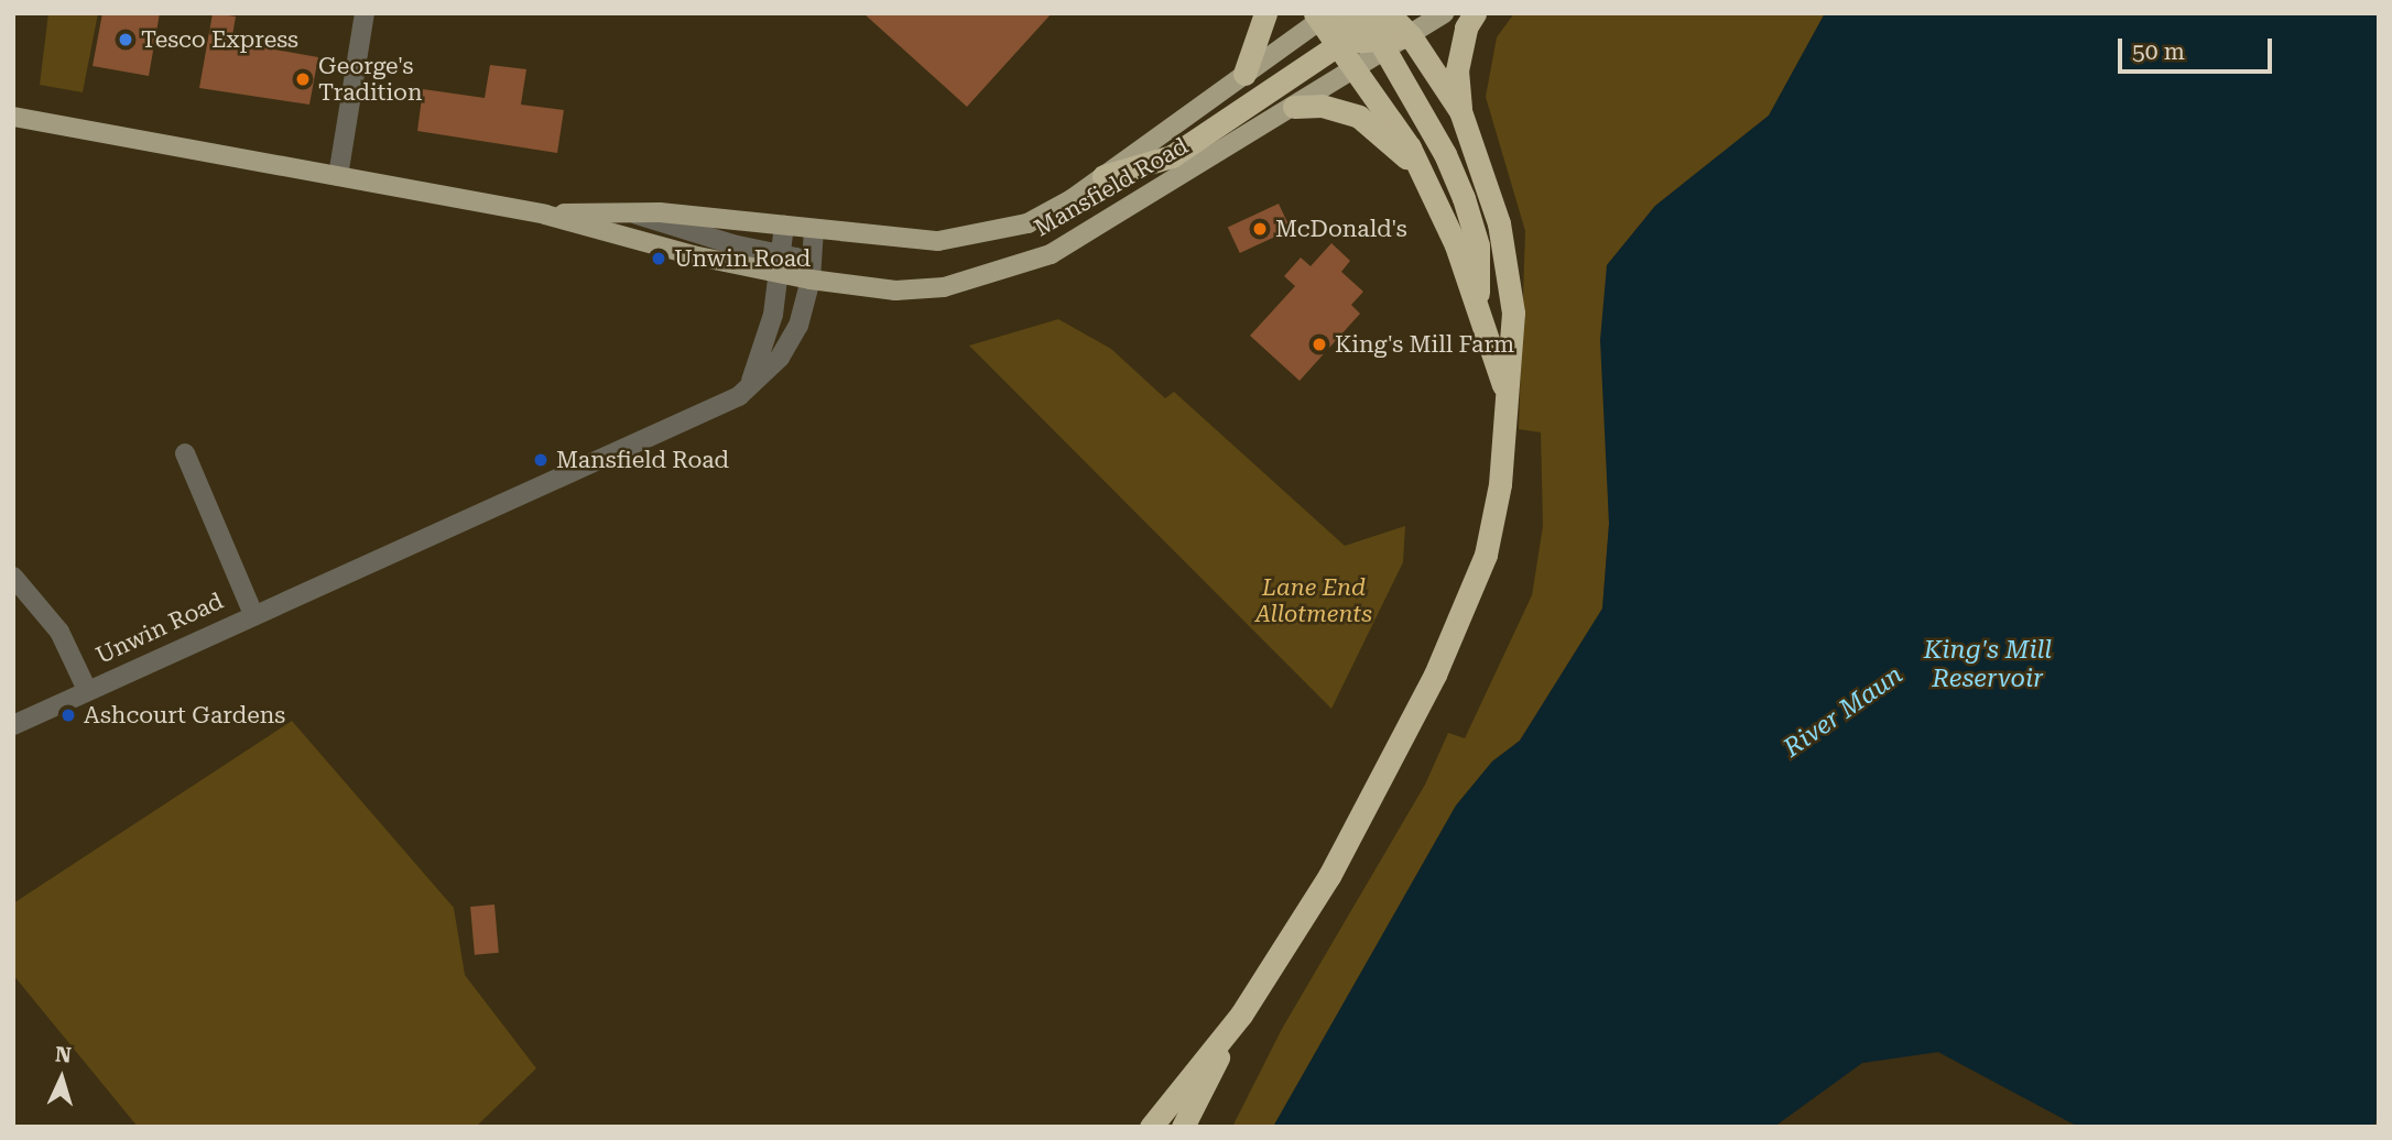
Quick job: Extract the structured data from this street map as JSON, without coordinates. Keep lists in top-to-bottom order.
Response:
{
  "streets": {
    "main road": ["Mansfield Road"],
    "street": ["Unwin Road"]
  },
  "crossings": [
    ["Mansfield Road", "Unwin Road"]
  ],
  "water": ["King's Mill Reservoir", "River Maun"],
  "parks": ["Lane End Allotments"],
  "places": [
    "Tesco Express",
    "George's Tradition",
    "McDonald's",
    "Unwin Road",
    "King's Mill Farm",
    "Mansfield Road",
    "Ashcourt Gardens"
  ],
  "scale_bar": "50 m",
  "north": "top"
}
